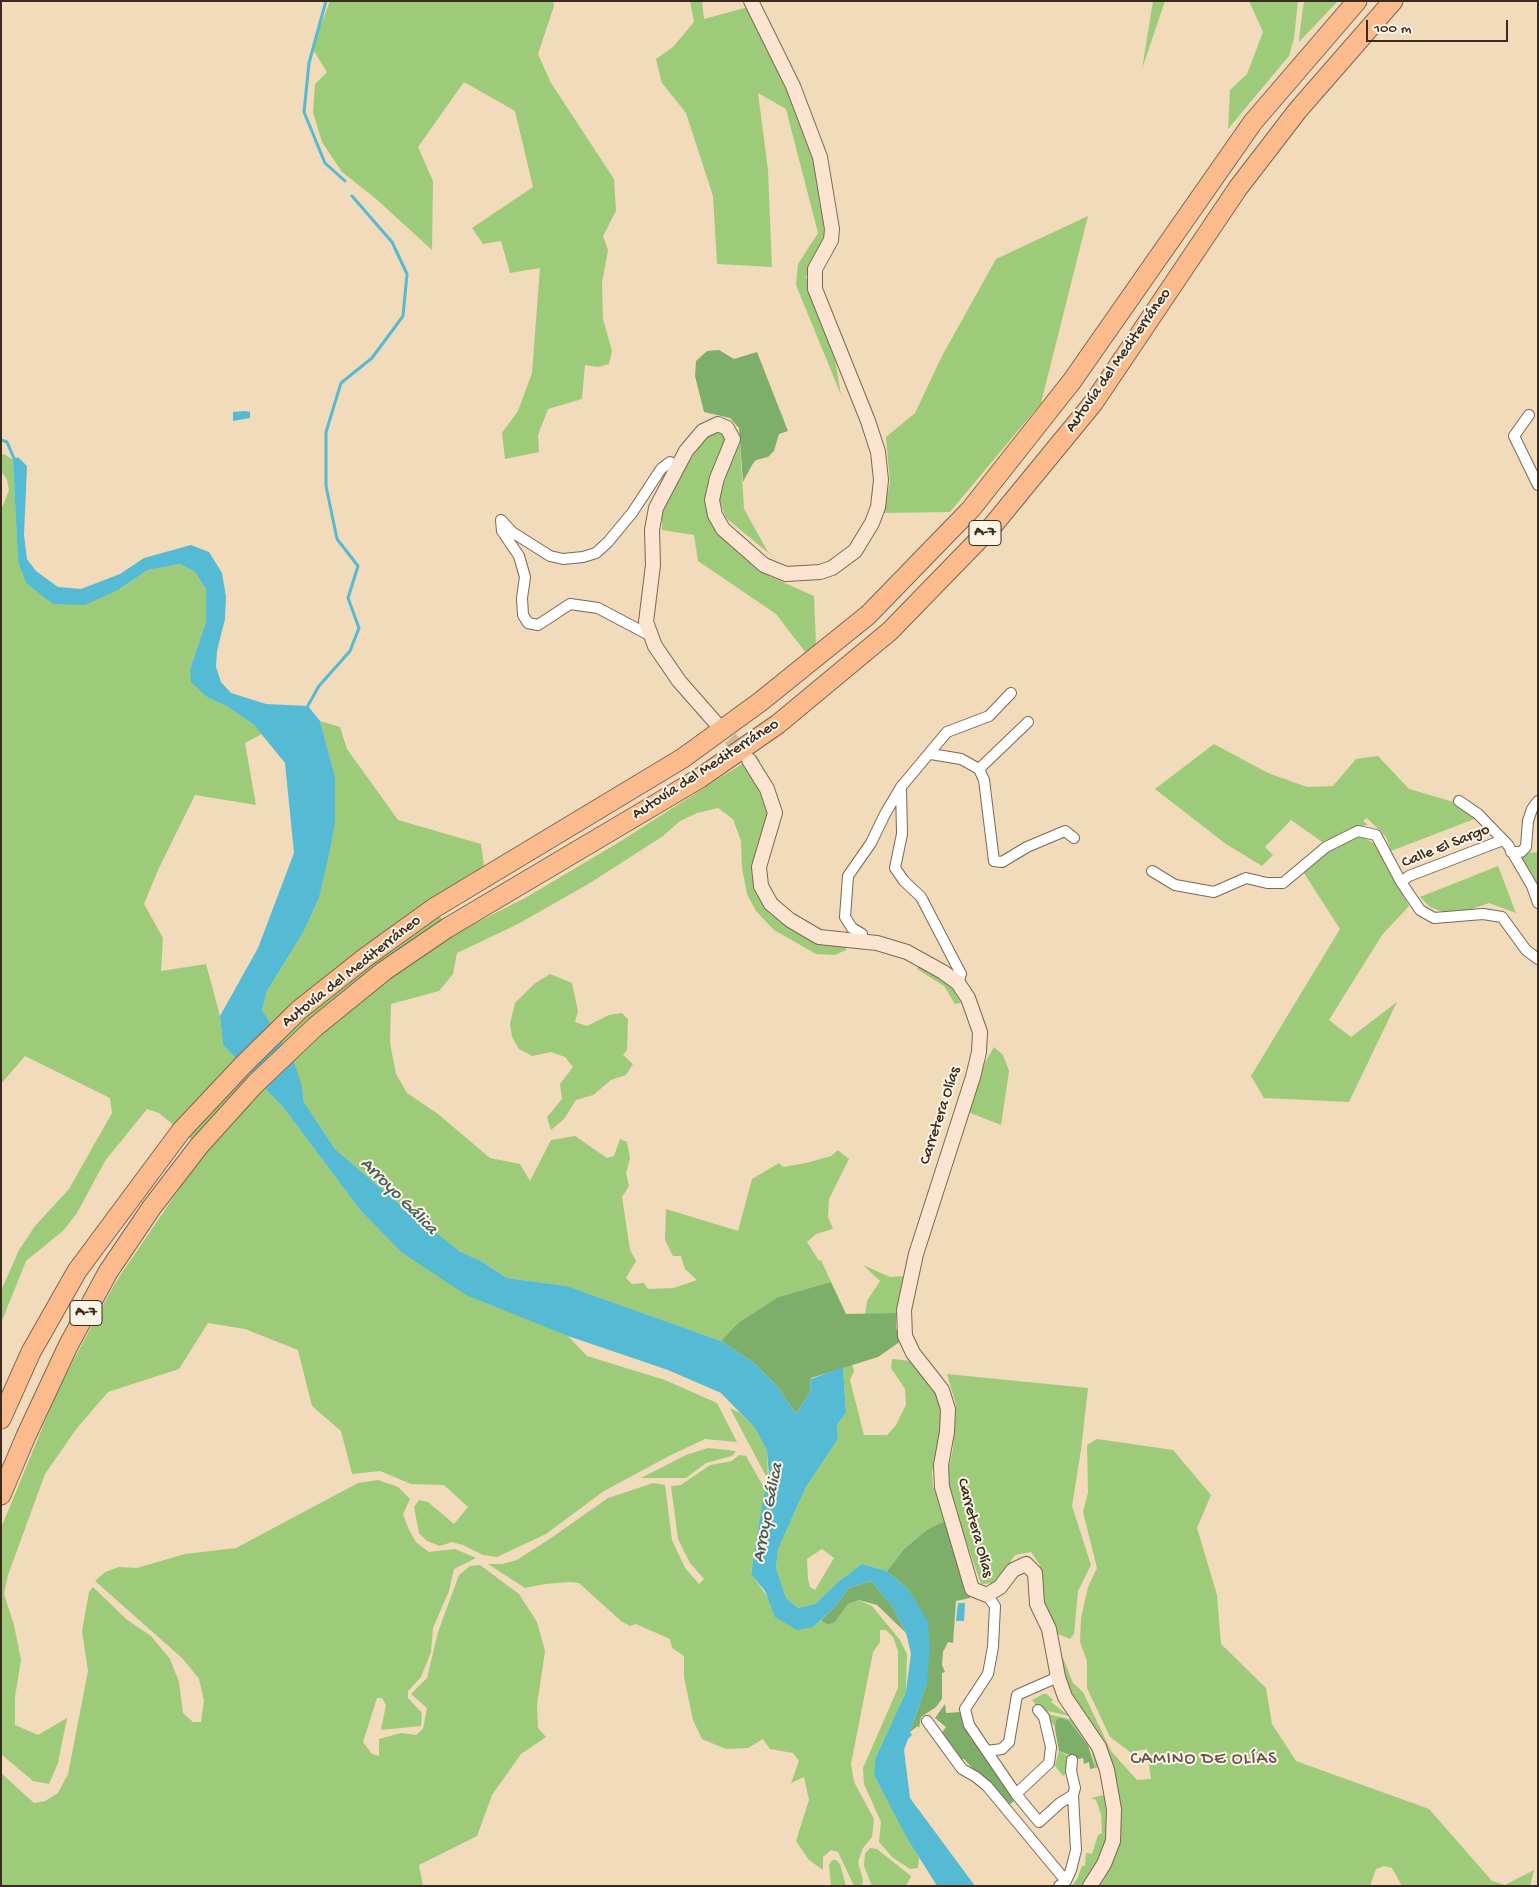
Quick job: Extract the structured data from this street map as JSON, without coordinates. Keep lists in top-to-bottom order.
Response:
{
  "streets": {
    "highway": ["Autovía del Mediterráneo", "A-7"],
    "main road": ["Carretera Olías"],
    "street": ["Calle El Sargo"]
  },
  "districts": ["CAMINO DE OLÍAS"],
  "water": ["Arroyo Gálica"],
  "scale_bar": "100 m"
}
